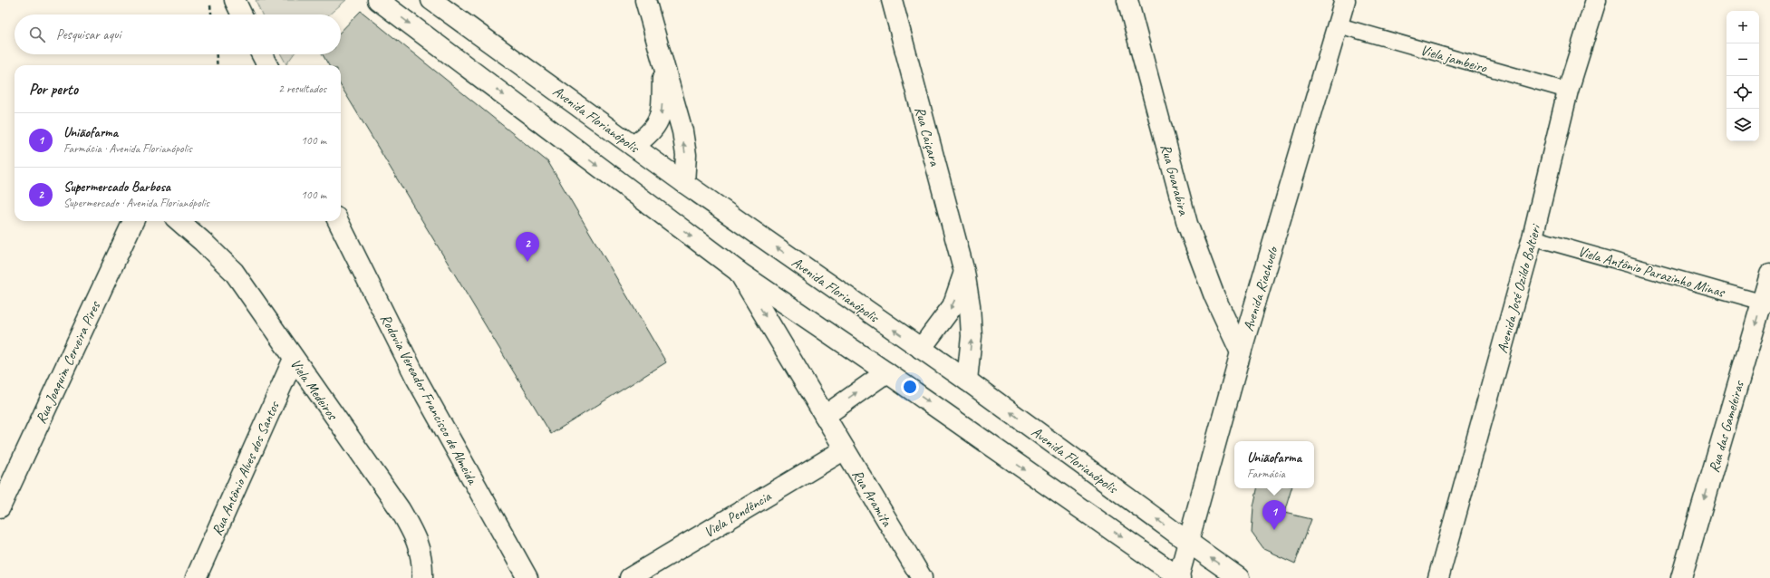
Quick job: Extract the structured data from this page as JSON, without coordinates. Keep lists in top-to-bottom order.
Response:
{
  "streets": {
    "street": [
      "Avenida Florianópolis",
      "Rua Caiçara",
      "Rua Guarabira",
      "Avenida Riachuelo",
      "Avenida José Ozildo Baltieri",
      "Rua Joaquim Cerveira Pires",
      "Viela Medeiros",
      "Rodovia Vereador Francisco de Almeida",
      "Rua das Gameleiras",
      "Rua Antônio Alves dos Santos",
      "Rua Aramita",
      "Viela Pendência"
    ],
    "lane": ["Viela jambeiro", "Viela Antônio Parazinho Minas"]
  },
  "crossings": [
    ["Viela jambeiro", "Avenida Riachuelo"],
    ["Viela jambeiro", "Avenida José Ozildo Baltieri"],
    ["Avenida Florianópolis", "Rua Caiçara"],
    ["Avenida Florianópolis", "Avenida Riachuelo"],
    ["Rua Guarabira", "Avenida Riachuelo"],
    ["Viela Antônio Parazinho Minas", "Avenida José Ozildo Baltieri"],
    ["Viela Antônio Parazinho Minas", "Rua das Gameleiras"],
    ["Viela Medeiros", "Rua Antônio Alves dos Santos"],
    ["Rua Aramita", "Viela Pendência"]
  ],
  "one_way": ["Rua das Gameleiras"],
  "page": {
    "map_buttons": ["+", "−"],
    "search": "Pesquisar aqui",
    "heading": ["Por perto", "2 resultados"],
    "list": [
      {
        "mark": "1",
        "name": "Uniãofarma",
        "note": "Farmácia · Avenida Florianópolis",
        "value": "100 m"
      },
      {
        "mark": "2",
        "name": "Supermercado Barbosa",
        "note": "Supermercado · Avenida Florianópolis",
        "value": "100 m"
      }
    ],
    "pins": ["2", "1"],
    "popup": ["Uniãofarma", "Farmácia"]
  }
}
